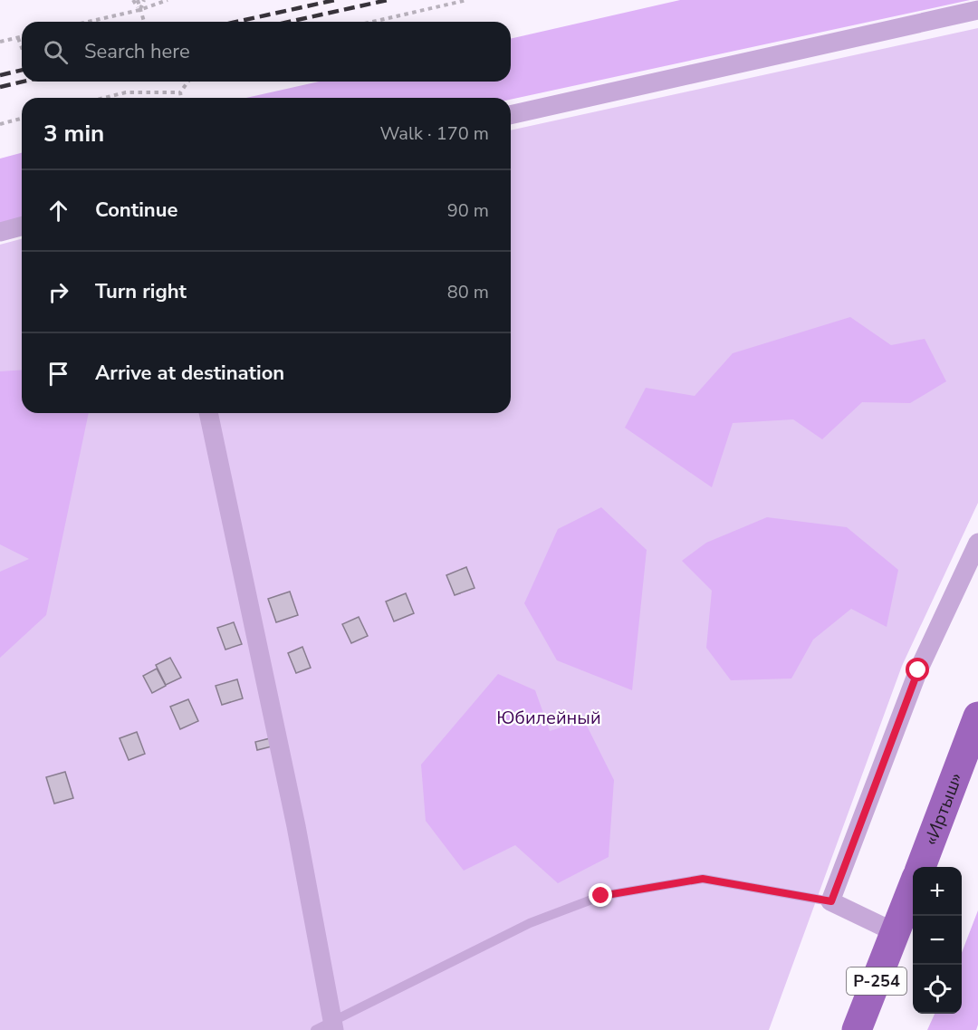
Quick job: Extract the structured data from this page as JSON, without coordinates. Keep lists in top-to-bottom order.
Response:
{
  "streets": {
    "main road": ["«Иртыш»", "Р-254"]
  },
  "parks": ["Юбилейный"],
  "page": {
    "search": "Search here",
    "heading": ["3 min", "Walk · 170 m"],
    "list": [
      ["Continue", "90 m"],
      ["Turn right", "80 m"],
      "Arrive at destination"
    ],
    "map_buttons": ["+", "−"]
  }
}
